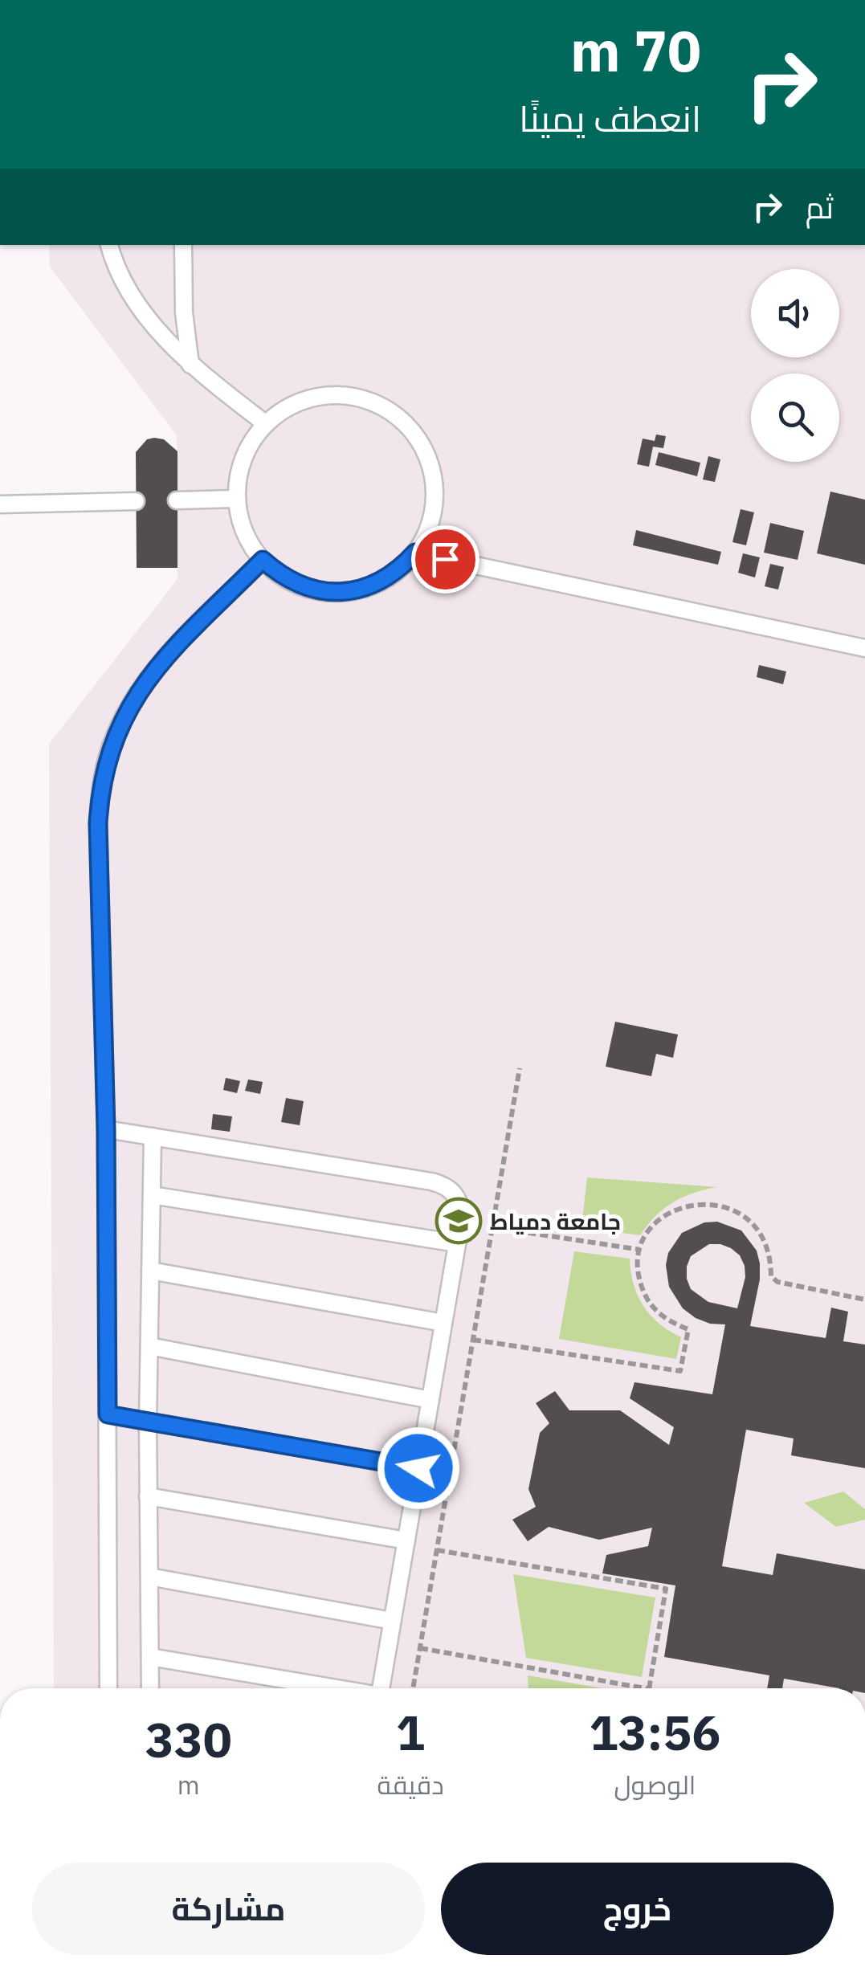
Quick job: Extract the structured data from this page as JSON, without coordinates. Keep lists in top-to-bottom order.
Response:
{
  "places": {
    "school or university": ["جامعة دمياط"]
  },
  "page": {
    "turn": ["70 m", "انعطف يمينًا"],
    "then": "ثم",
    "eta": [
      "13:56",
      "الوصول",
      "1",
      "دقيقة",
      "330",
      "m"
    ],
    "buttons": ["خروج", "مشاركة"]
  }
}
